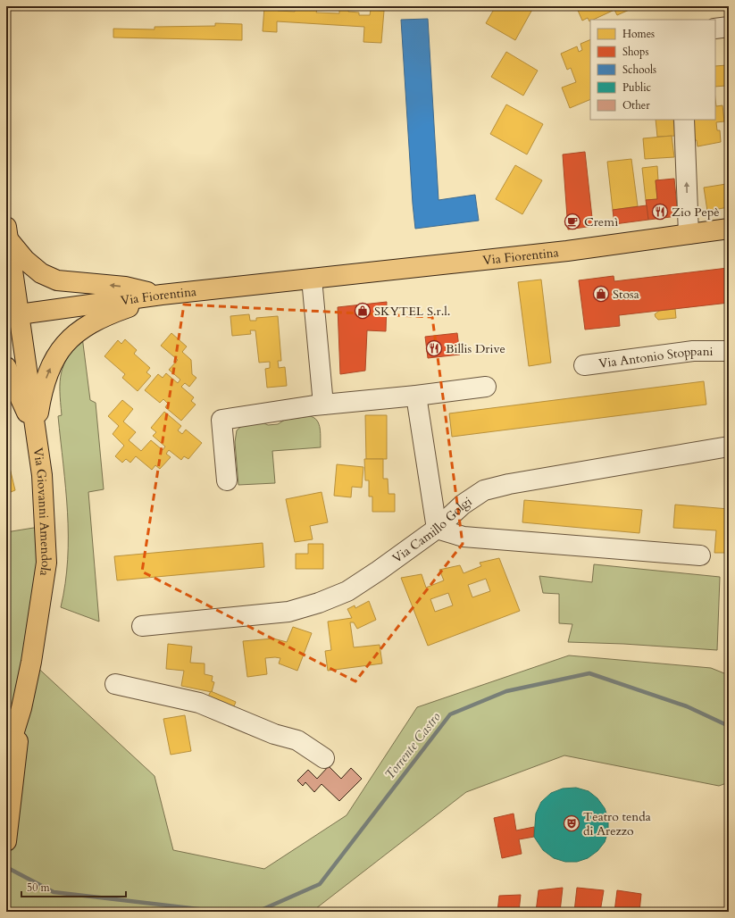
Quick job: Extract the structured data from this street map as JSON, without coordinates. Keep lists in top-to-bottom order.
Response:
{
  "streets": {
    "main road": ["Via Fiorentina", "Via Giovanni Amendola"],
    "street": ["Via Antonio Stoppani", "Via Camillo Golgi"]
  },
  "crossings": [
    ["Via Fiorentina", "Via Giovanni Amendola"]
  ],
  "water": ["Torrente Castro"],
  "places": {
    "restaurant": ["Zio Pepè", "Billis Drive"],
    "cafe": ["Cremì"],
    "shop": ["Stosa", "SKYTEL S.r.l."],
    "theatre": ["Teatro tenda di Arezzo"]
  },
  "legend": [
    "Homes",
    "Shops",
    "Schools",
    "Public",
    "Other"
  ],
  "scale_bar": "50 m"
}
